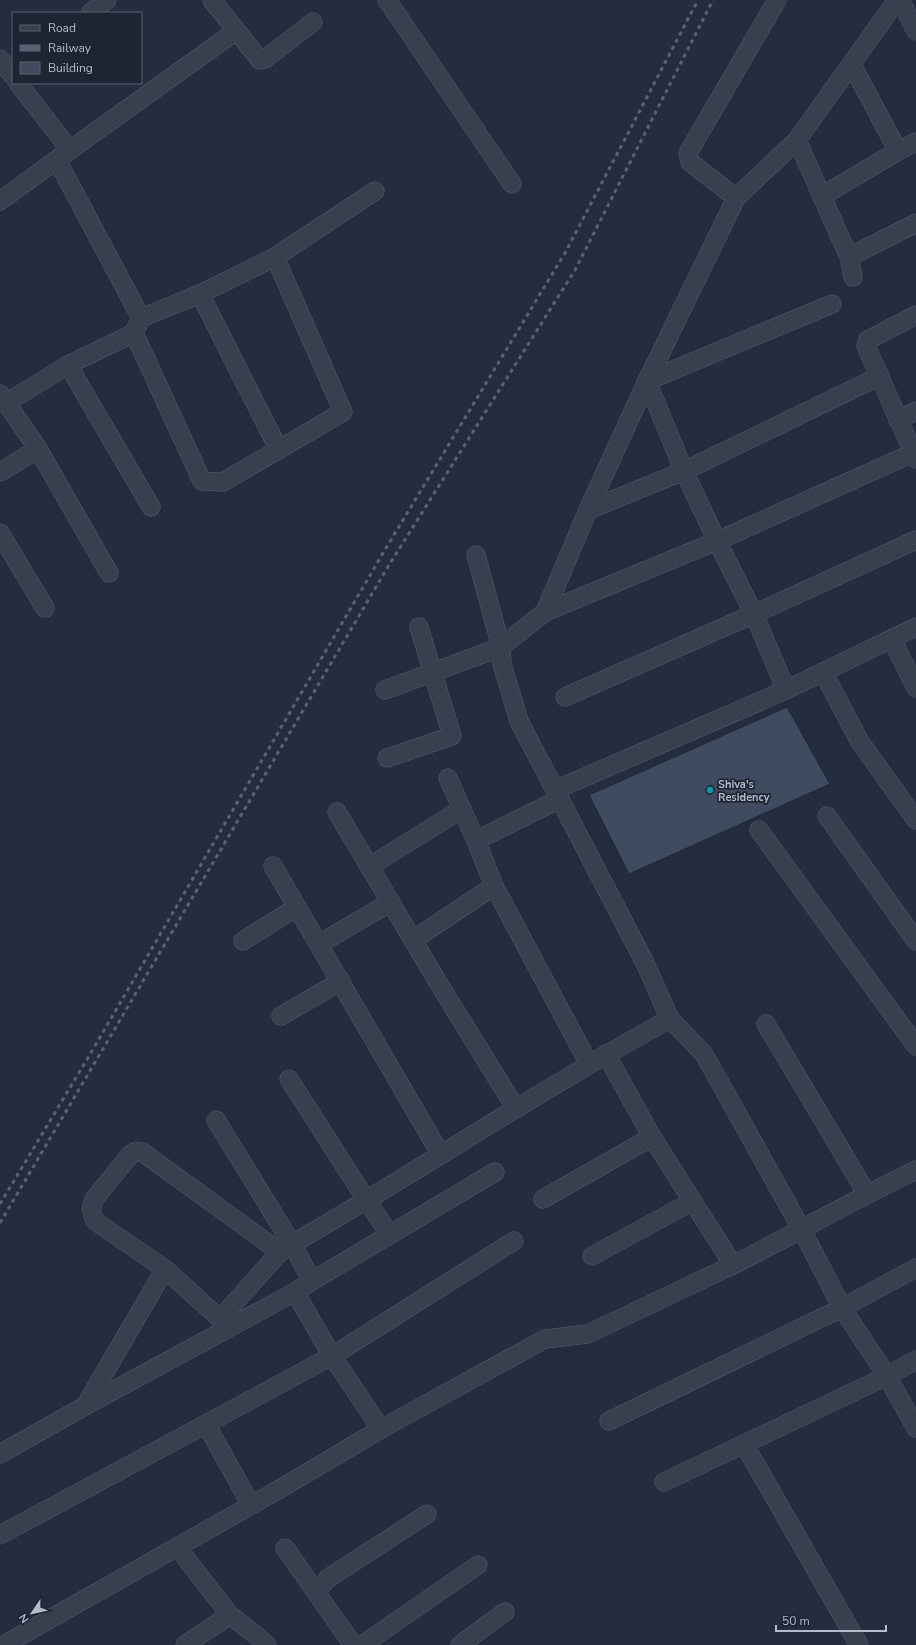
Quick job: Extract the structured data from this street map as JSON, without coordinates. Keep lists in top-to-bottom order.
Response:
{
  "places": ["Shiva's Residency"],
  "legend": ["Road", "Railway", "Building"],
  "scale_bar": "50 m",
  "north": "bottom left"
}
